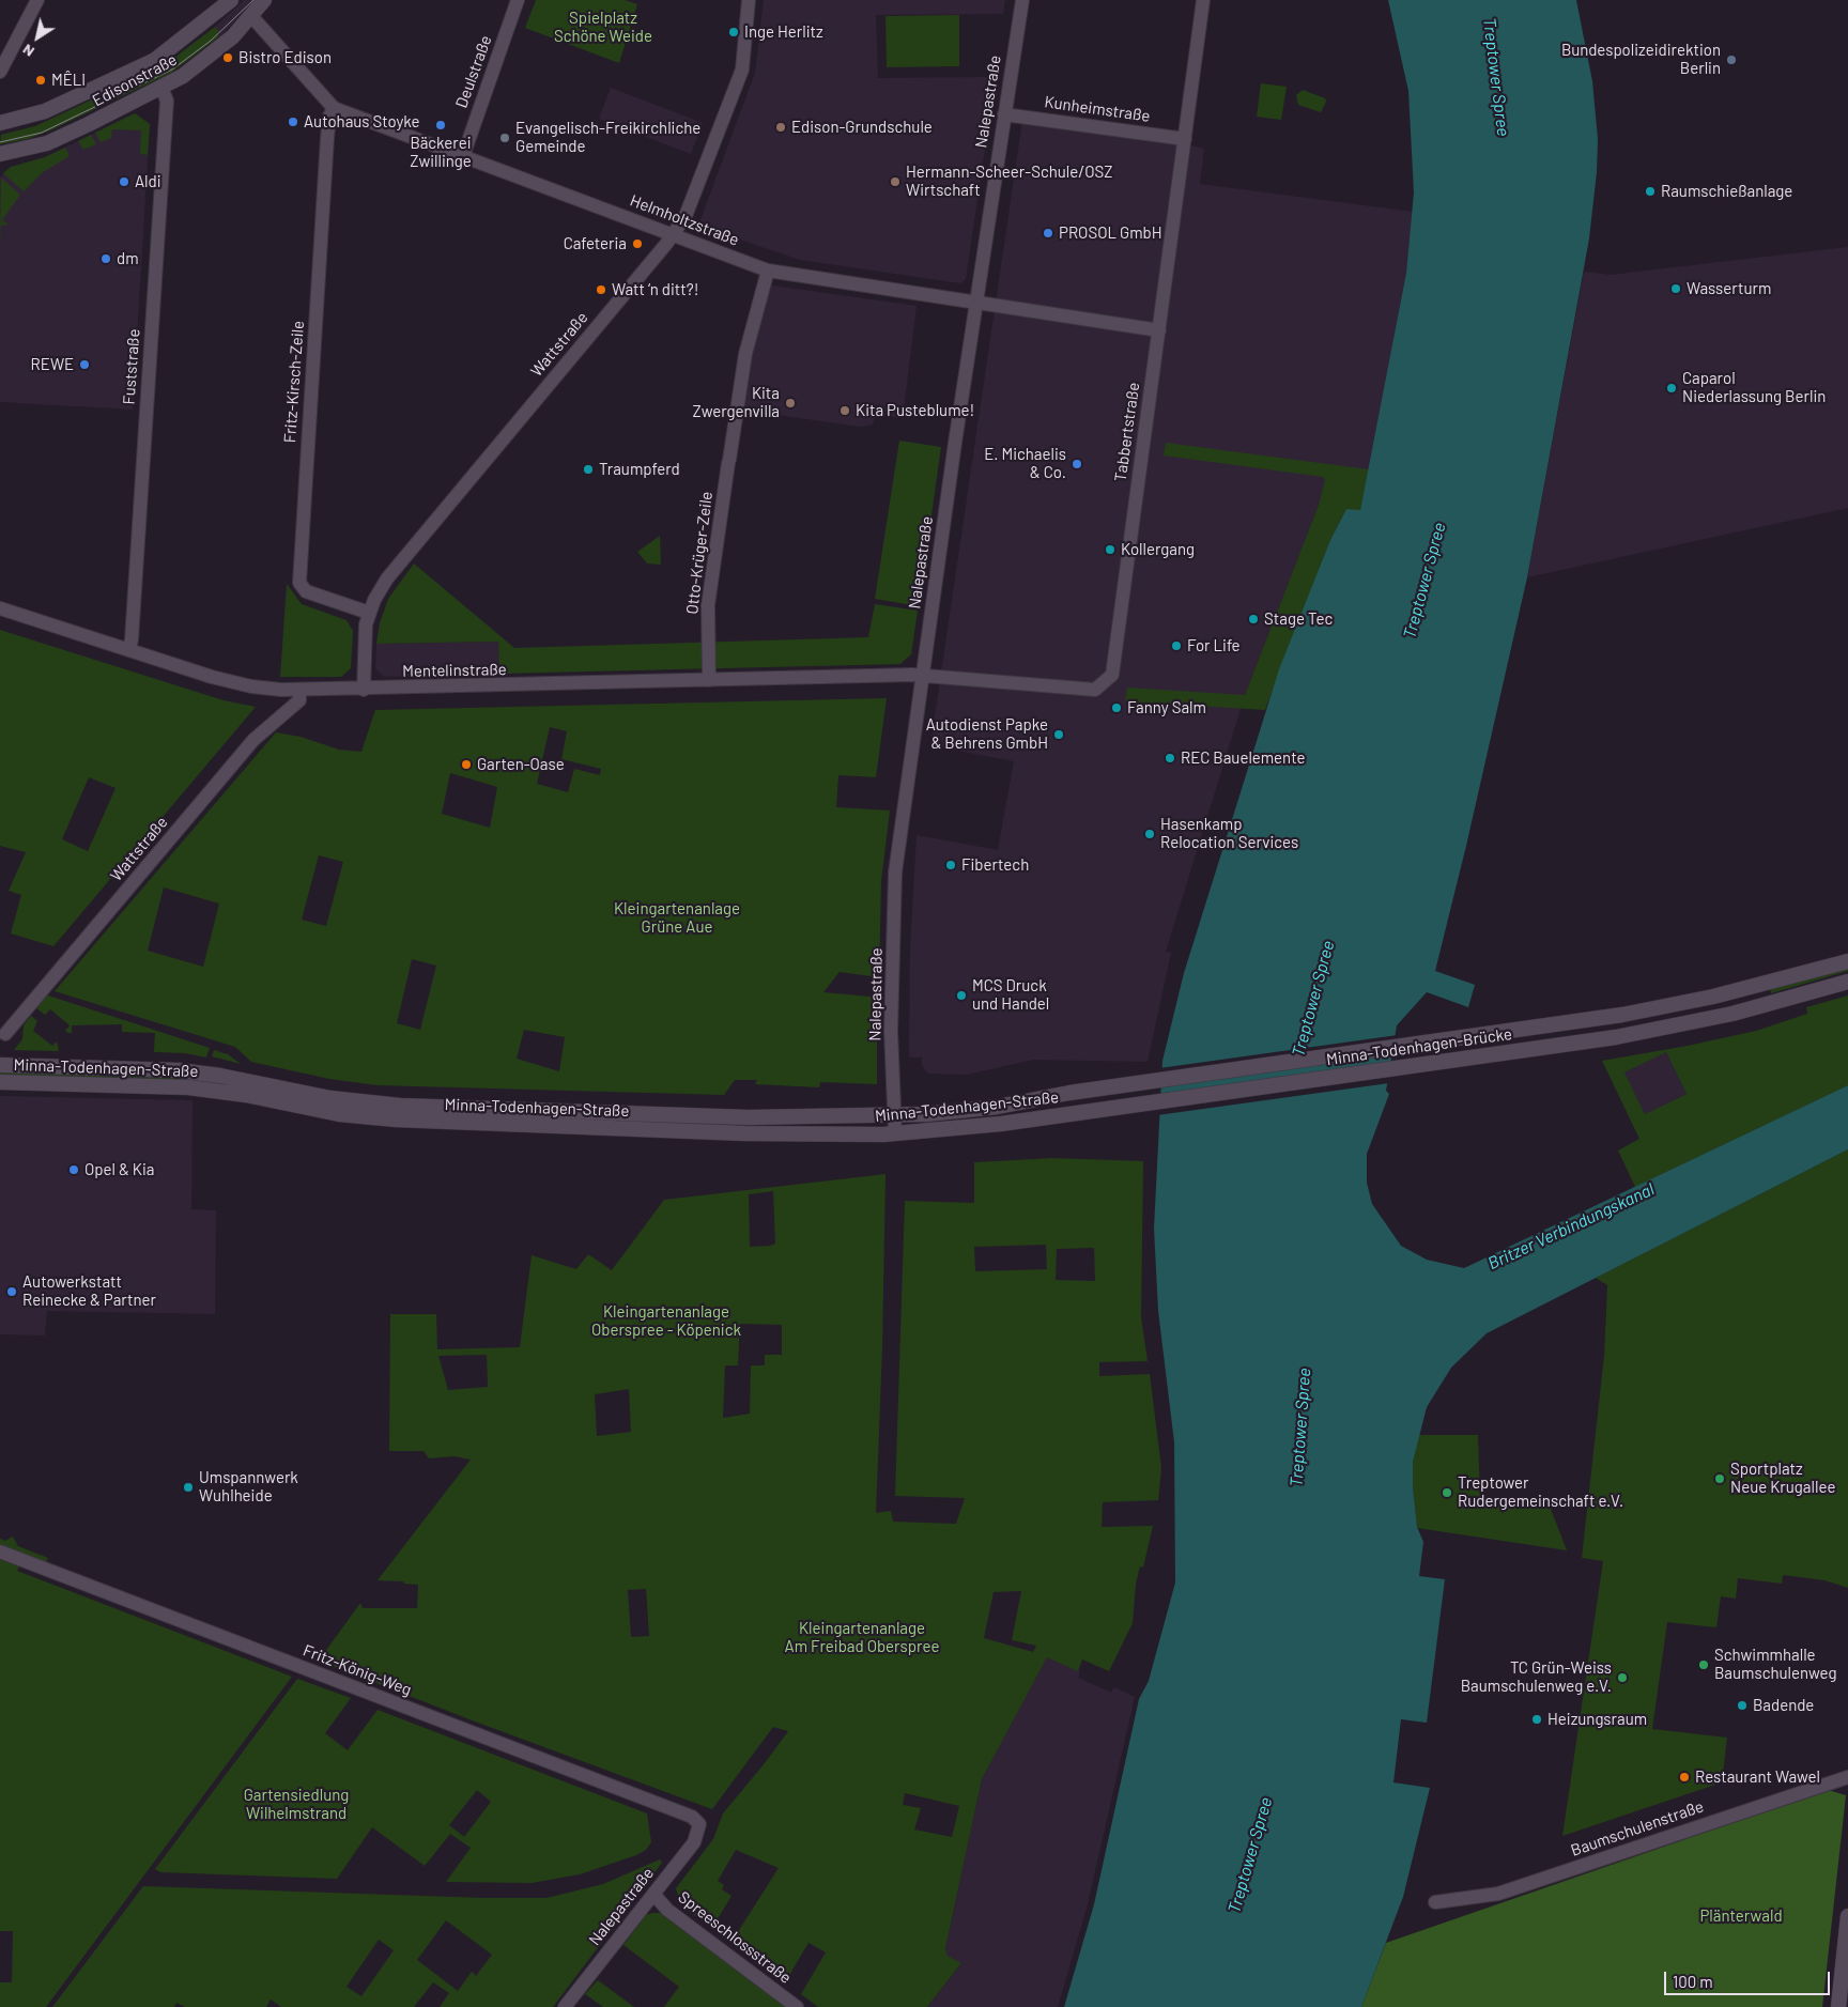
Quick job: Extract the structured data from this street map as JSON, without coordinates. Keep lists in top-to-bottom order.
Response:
{
  "streets": {
    "main road": ["Edisonstraße", "Minna-Todenhagen-Brücke", "Minna-Todenhagen-Straße"],
    "street": [
      "Deulstraße",
      "Nalepastraße",
      "Kunheimstraße",
      "Helmholtzstraße",
      "Wattstraße",
      "Fuststraße",
      "Fritz-Kirsch-Zeile",
      "Tabbertstraße",
      "Otto-Krüger-Zeile",
      "Mentelinstraße",
      "Fritz-König-Weg",
      "Baumschulenstraße",
      "Spreeschlossstraße"
    ]
  },
  "crossings": [
    ["Deulstraße", "Helmholtzstraße"],
    ["Edisonstraße", "Helmholtzstraße"],
    ["Edisonstraße", "Fuststraße"],
    ["Nalepastraße", "Kunheimstraße"],
    ["Nalepastraße", "Helmholtzstraße"],
    ["Nalepastraße", "Tabbertstraße"],
    ["Nalepastraße", "Mentelinstraße"],
    ["Nalepastraße", "Minna-Todenhagen-Straße"],
    ["Nalepastraße", "Fritz-König-Weg"],
    ["Nalepastraße", "Spreeschlossstraße"],
    ["Kunheimstraße", "Tabbertstraße"],
    ["Helmholtzstraße", "Wattstraße"],
    ["Helmholtzstraße", "Fritz-Kirsch-Zeile"],
    ["Helmholtzstraße", "Tabbertstraße"],
    ["Helmholtzstraße", "Otto-Krüger-Zeile"],
    ["Wattstraße", "Fritz-Kirsch-Zeile"],
    ["Wattstraße", "Mentelinstraße"],
    ["Fuststraße", "Mentelinstraße"],
    ["Tabbertstraße", "Mentelinstraße"],
    ["Otto-Krüger-Zeile", "Mentelinstraße"],
    ["Minna-Todenhagen-Brücke", "Minna-Todenhagen-Straße"]
  ],
  "water": ["Treptower Spree", "Britzer Verbindungskanal"],
  "parks": [
    "Spielplatz Schöne Weide",
    "Kleingartenanlage Grüne Aue",
    "Kleingartenanlage Oberspree - Köpenick",
    "Kleingartenanlage Am Freibad Oberspree",
    "Gartensiedlung Wilhelmstrand",
    "Plänterwald"
  ],
  "places": [
    "Inge Herlitz",
    "Bistro Edison",
    "Bundespolizeidirektion Berlin",
    "MÊLI",
    "Autohaus Stoyke",
    "Bäckerei Zwillinge",
    "Edison-Grundschule",
    "Evangelisch-Freikirchliche Gemeinde",
    "Aldi",
    "Hermann-Scheer-Schule/OSZ Wirtschaft",
    "Raumschießanlage",
    "PROSOL GmbH",
    "Cafeteria",
    "dm",
    "Wasserturm",
    "Watt ‘n ditt?!",
    "REWE",
    "Caparol Niederlassung Berlin",
    "Kita Zwergenvilla",
    "Kita Pusteblume!",
    "E. Michaelis & Co.",
    "Traumpferd",
    "Kollergang",
    "Stage Tec",
    "For Life",
    "Fanny Salm",
    "Autodienst Papke & Behrens GmbH",
    "REC Bauelemente",
    "Garten-Oase",
    "Hasenkamp Relocation Services",
    "Fibertech",
    "MCS Druck und Handel",
    "Opel & Kia",
    "Autowerkstatt Reinecke & Partner",
    "Sportplatz Neue Krugallee",
    "Umspannwerk Wuhlheide",
    "Treptower Rudergemeinschaft e.V.",
    "Schwimmhalle Baumschulenweg",
    "TC Grün-Weiss Baumschulenweg e.V.",
    "Badende",
    "Heizungsraum",
    "Restaurant Wawel"
  ],
  "scale_bar": "100 m",
  "north": "bottom left"
}
